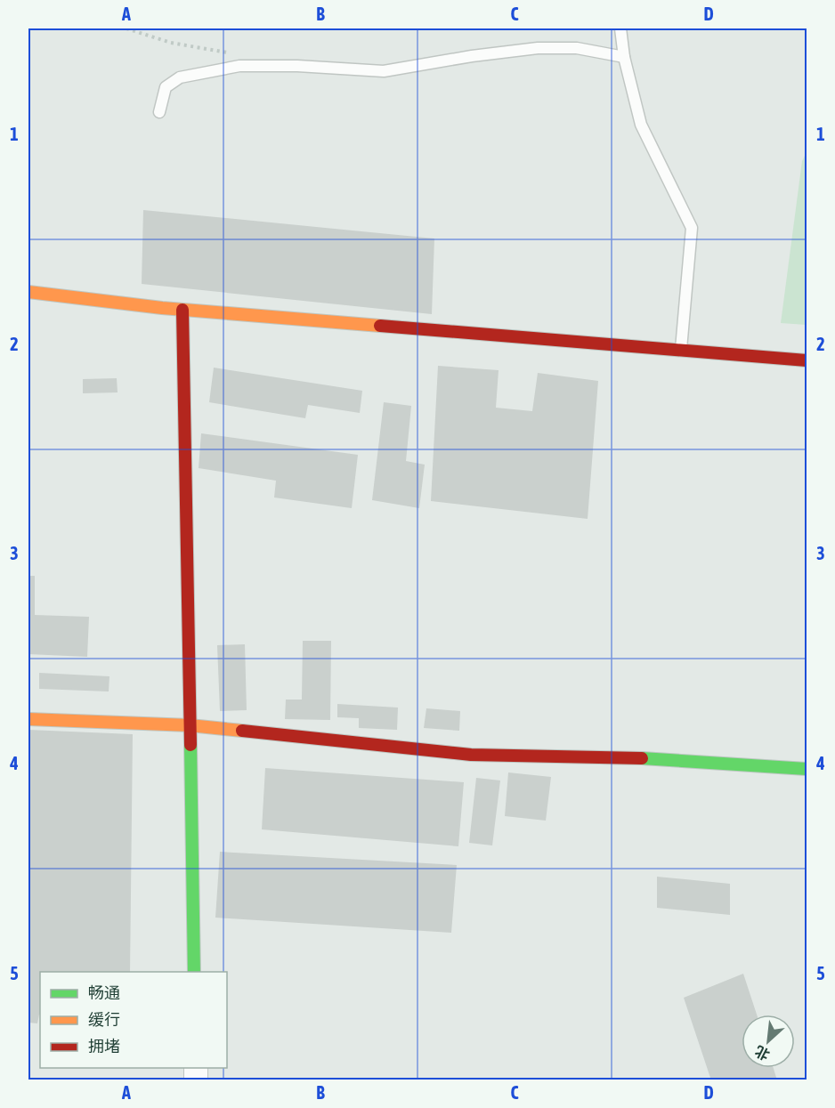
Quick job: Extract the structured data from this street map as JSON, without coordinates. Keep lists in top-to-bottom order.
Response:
{
  "legend": ["畅通", "缓行", "拥堵"],
  "north": "bottom left",
  "grid": {
    "columns": [
      "A",
      "B",
      "C",
      "D"
    ],
    "rows": [
      "1",
      "2",
      "3",
      "4",
      "5"
    ]
  }
}
